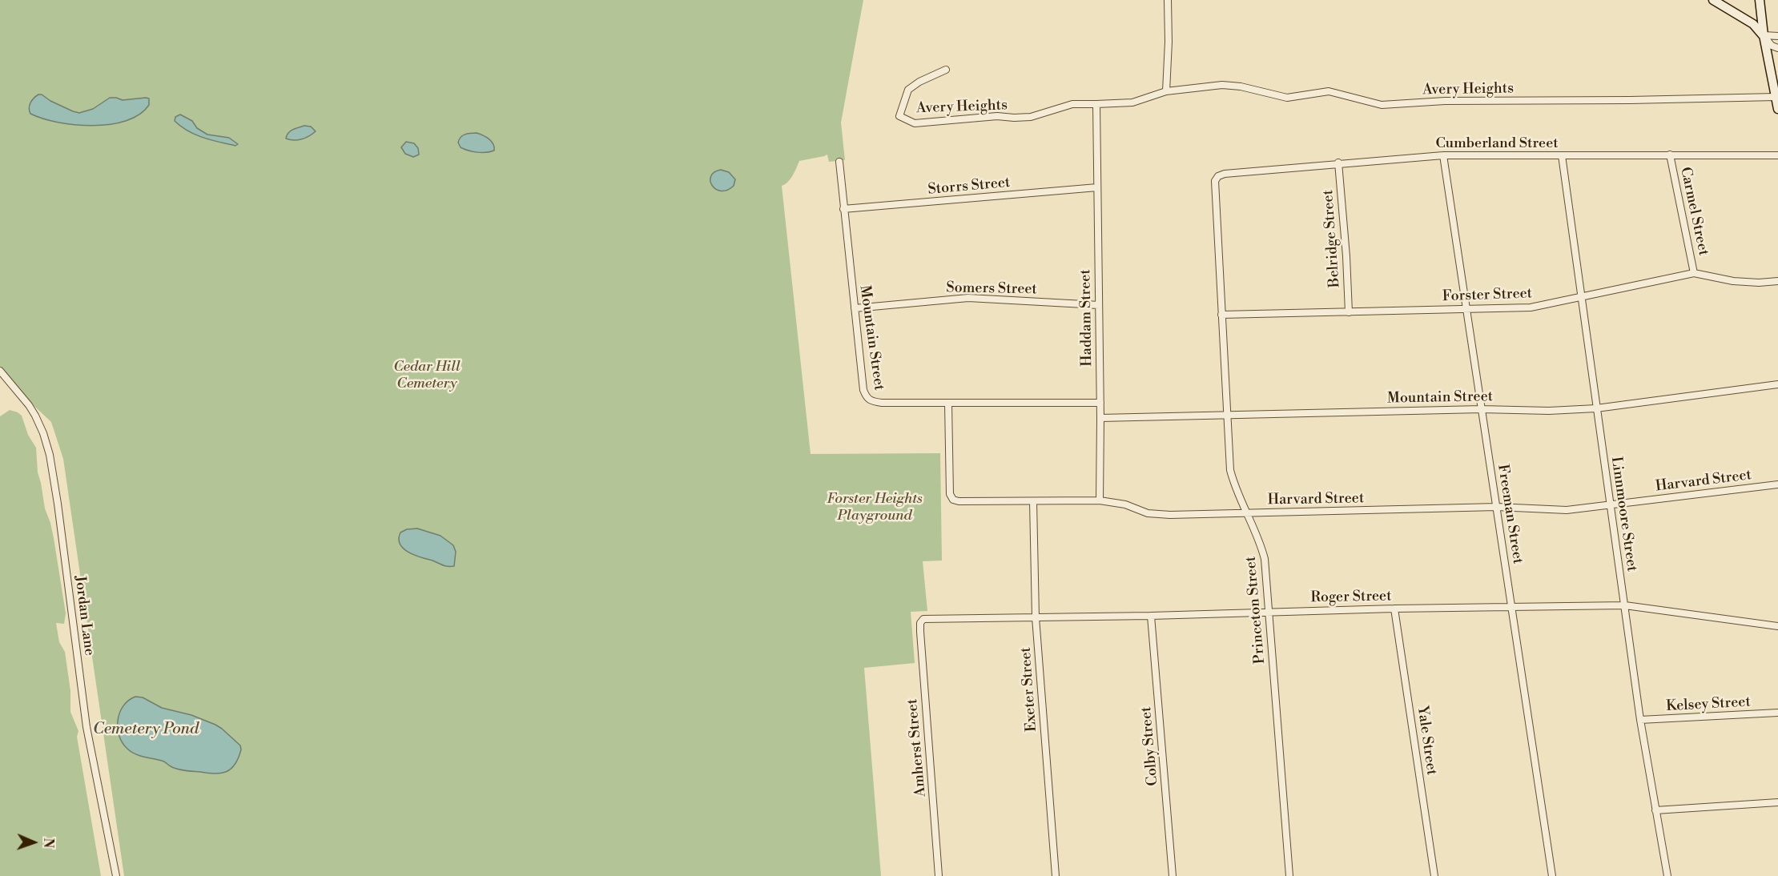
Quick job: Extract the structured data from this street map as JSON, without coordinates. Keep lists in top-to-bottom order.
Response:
{
  "streets": {
    "street": [
      "Avery Heights",
      "Cumberland Street",
      "Storrs Street",
      "Carmel Street",
      "Belridge Street",
      "Somers Street",
      "Forster Street",
      "Haddam Street",
      "Mountain Street",
      "Harvard Street",
      "Freeman Street",
      "Linnmoore Street",
      "Roger Street",
      "Princeton Street",
      "Jordan Lane",
      "Exeter Street",
      "Kelsey Street",
      "Yale Street",
      "Colby Street",
      "Amherst Street"
    ]
  },
  "crossings": [
    ["Avery Heights", "Haddam Street"],
    ["Cumberland Street", "Carmel Street"],
    ["Cumberland Street", "Belridge Street"],
    ["Cumberland Street", "Freeman Street"],
    ["Cumberland Street", "Linnmoore Street"],
    ["Cumberland Street", "Princeton Street"],
    ["Storrs Street", "Haddam Street"],
    ["Storrs Street", "Mountain Street"],
    ["Carmel Street", "Forster Street"],
    ["Belridge Street", "Forster Street"],
    ["Somers Street", "Haddam Street"],
    ["Somers Street", "Mountain Street"],
    ["Forster Street", "Freeman Street"],
    ["Forster Street", "Linnmoore Street"],
    ["Forster Street", "Princeton Street"],
    ["Haddam Street", "Mountain Street"],
    ["Haddam Street", "Harvard Street"],
    ["Mountain Street", "Harvard Street"],
    ["Mountain Street", "Freeman Street"],
    ["Mountain Street", "Linnmoore Street"],
    ["Mountain Street", "Princeton Street"],
    ["Harvard Street", "Freeman Street"],
    ["Harvard Street", "Linnmoore Street"],
    ["Harvard Street", "Princeton Street"],
    ["Harvard Street", "Exeter Street"],
    ["Freeman Street", "Roger Street"],
    ["Linnmoore Street", "Roger Street"],
    ["Linnmoore Street", "Kelsey Street"],
    ["Roger Street", "Princeton Street"],
    ["Roger Street", "Exeter Street"],
    ["Roger Street", "Yale Street"],
    ["Roger Street", "Colby Street"],
    ["Roger Street", "Amherst Street"]
  ],
  "water": ["Cemetery Pond"],
  "parks": ["Cedar Hill Cemetery", "Forster Heights Playground"],
  "north": "right"
}
